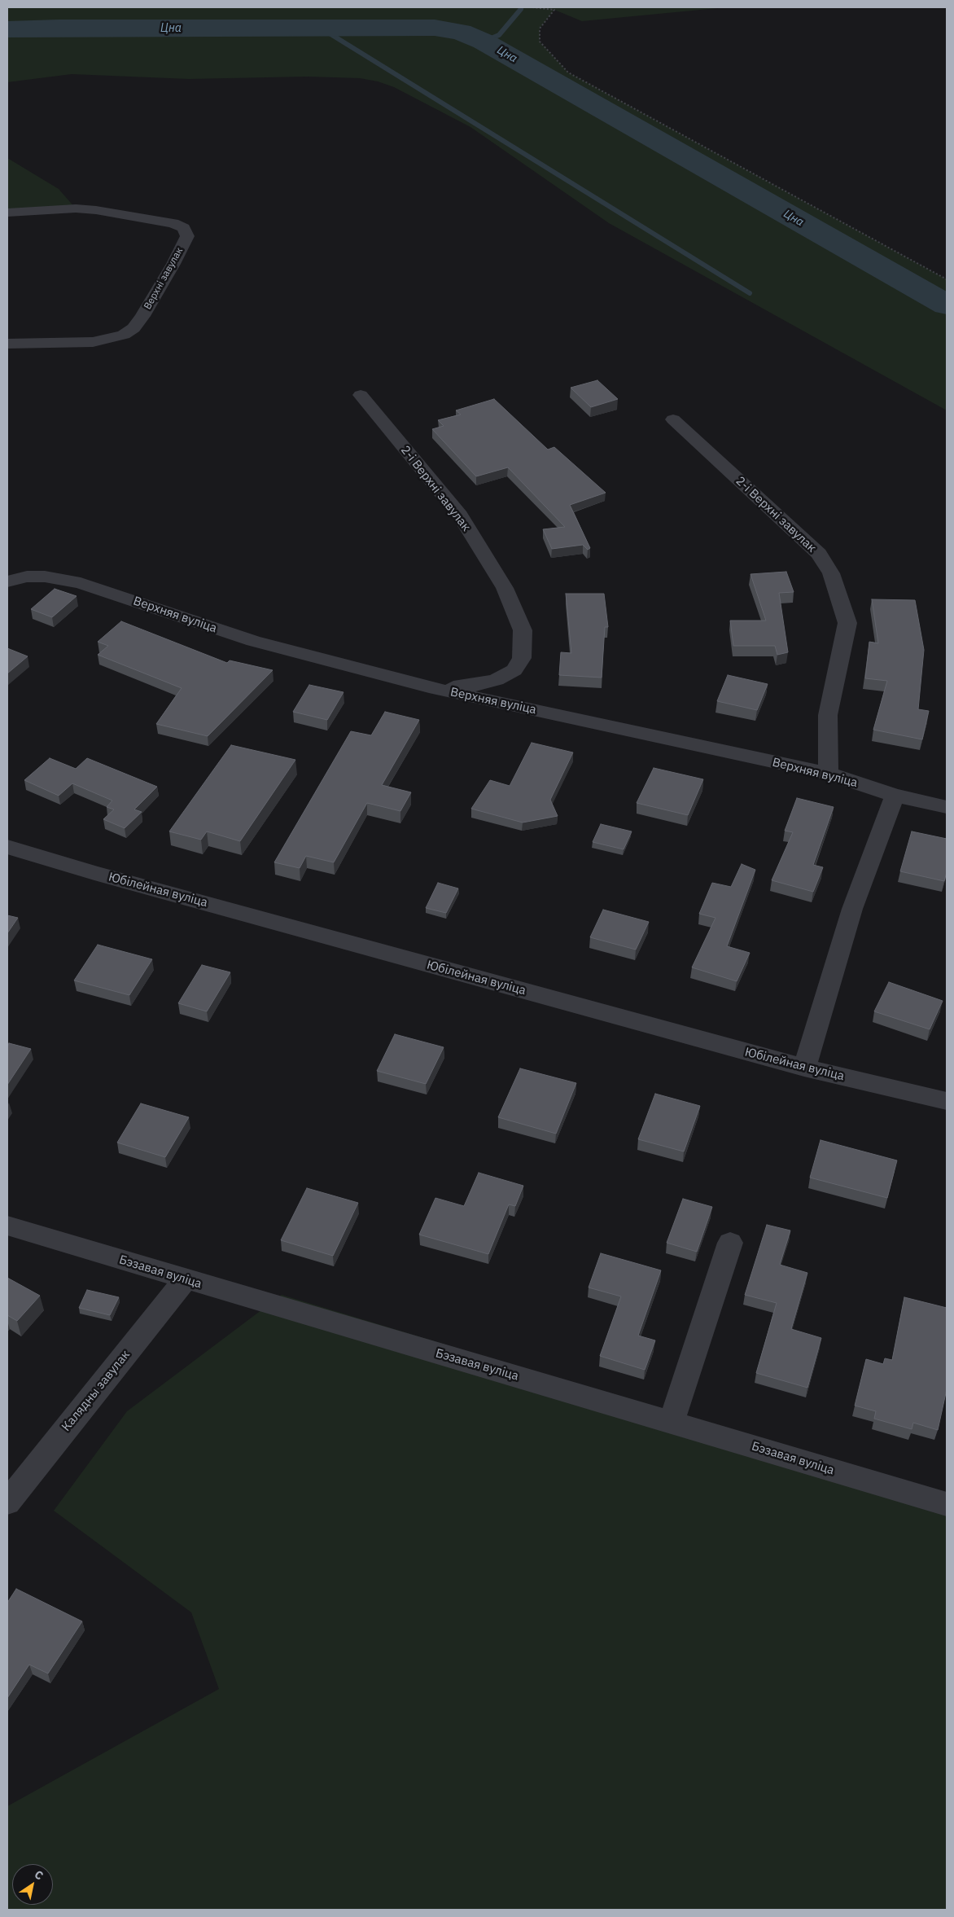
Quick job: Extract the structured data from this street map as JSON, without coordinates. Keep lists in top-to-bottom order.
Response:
{
  "streets": {
    "street": [
      "Верхні завулак",
      "2-і Верхні завулак",
      "Верхняя вуліца",
      "Юбілейная вуліца",
      "Бэзавая вуліца",
      "Калядны завулак"
    ]
  },
  "crossings": [
    ["2-і Верхні завулак", "Верхняя вуліца"],
    ["Бэзавая вуліца", "Калядны завулак"]
  ],
  "water": ["Цна"],
  "north": "top right"
}
